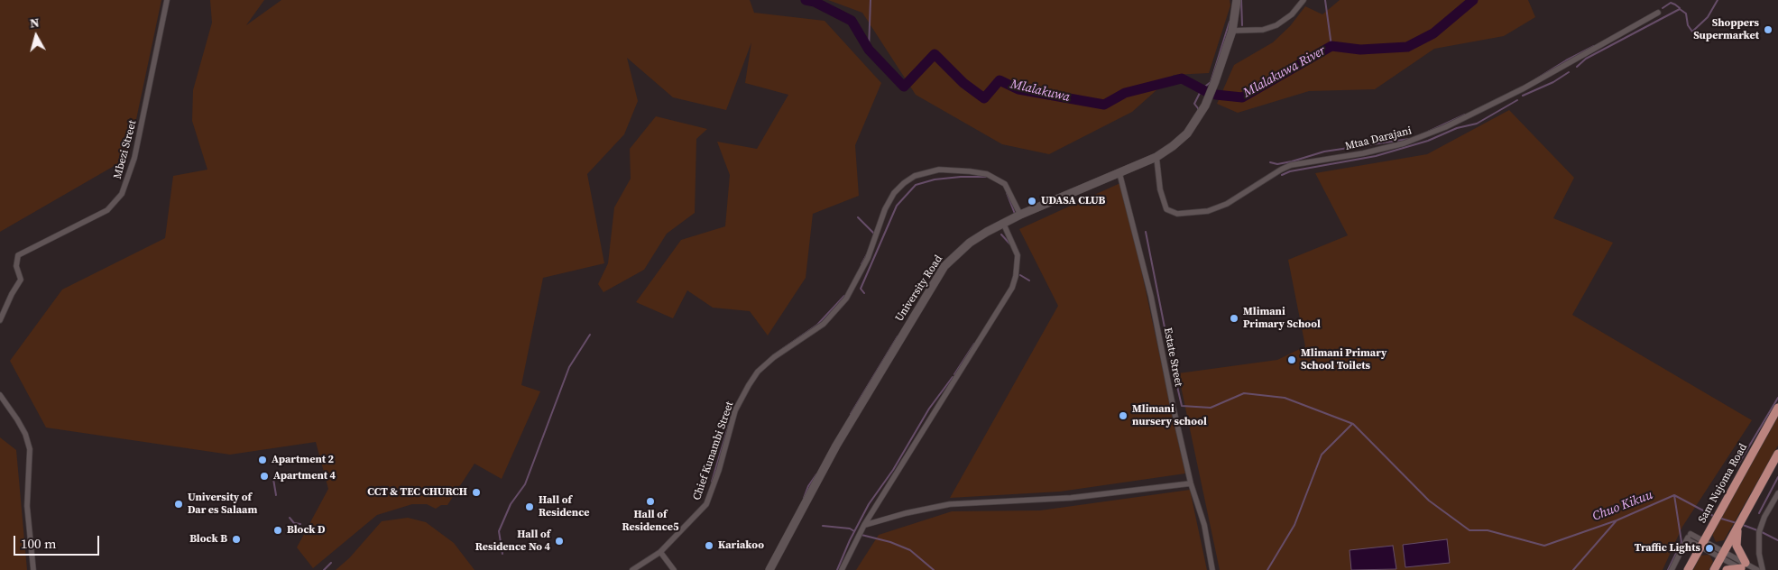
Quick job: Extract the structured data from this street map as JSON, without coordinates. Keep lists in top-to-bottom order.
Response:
{
  "streets": {
    "main road": ["Sam Nujoma Road"],
    "street": [
      "Mtaa Darajani",
      "Mbezi Street",
      "University Road",
      "Estate Street",
      "Chief Kunambi Street"
    ]
  },
  "crossings": [
    ["Mtaa Darajani", "University Road"],
    ["University Road", "Estate Street"],
    ["University Road", "Chief Kunambi Street"]
  ],
  "water": ["Mlalakuwa River", "Mlalakuwa", "Chuo Kikuu"],
  "places": [
    "Shoppers Supermarket",
    "UDASA CLUB",
    "Mlimani Primary School",
    "Mlimani Primary School Toilets",
    "Mlimani nursery school",
    "Apartment 2",
    "Apartment 4",
    "CCT & TEC CHURCH",
    "Hall of Residence5",
    "University of Dar es Salaam",
    "Hall of Residence",
    "Block D",
    "Block B",
    "Hall of Residence No 4",
    "Kariakoo",
    "Traffic Lights"
  ],
  "scale_bar": "100 m",
  "north": "top"
}
